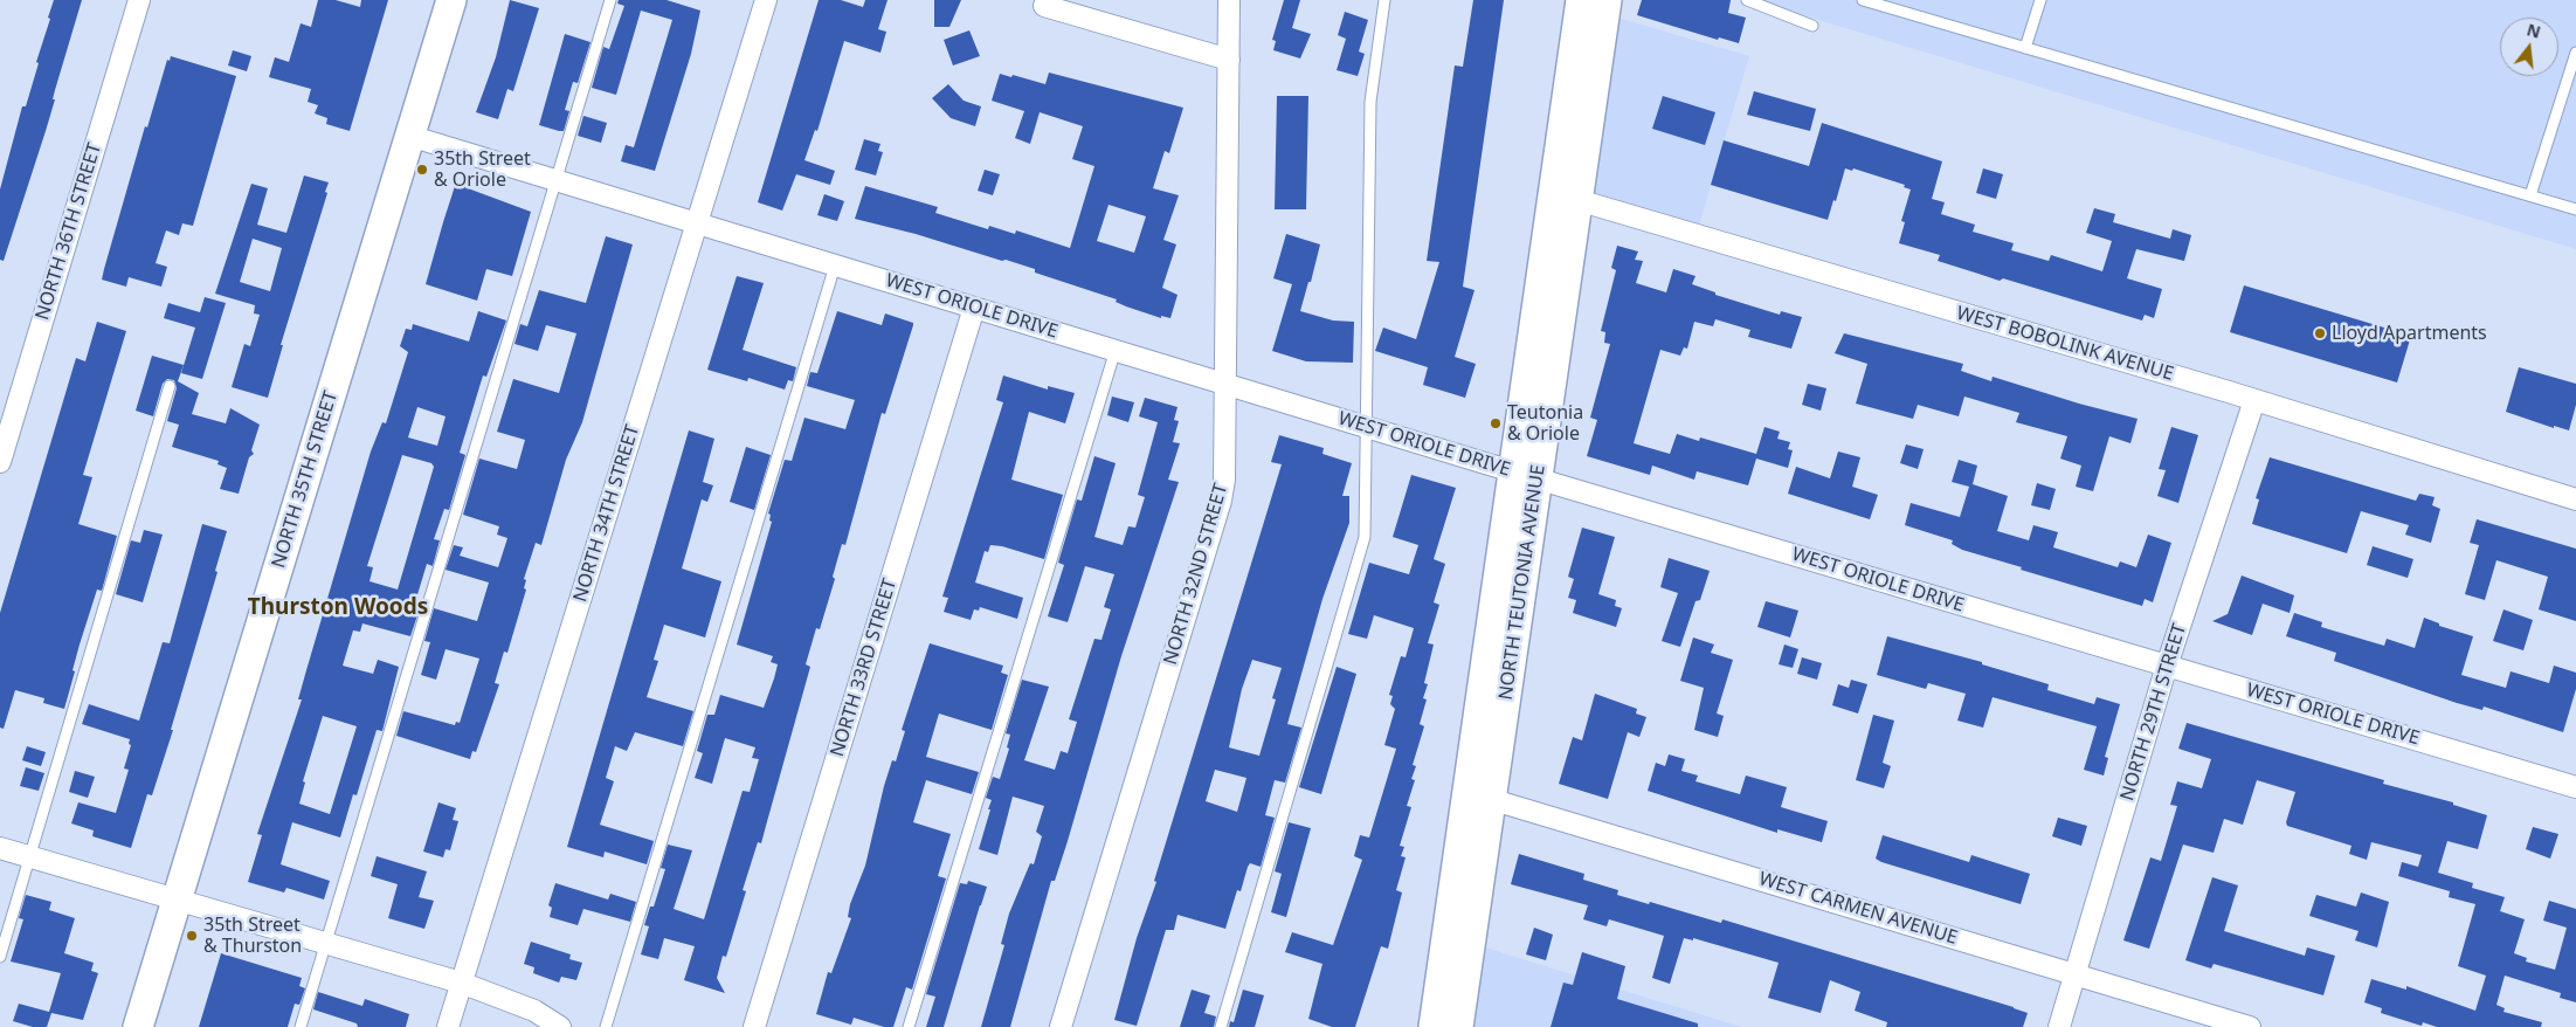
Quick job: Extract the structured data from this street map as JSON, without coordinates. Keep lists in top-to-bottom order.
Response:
{
  "streets": {
    "main road": ["NORTH 35TH STREET", "NORTH TEUTONIA AVENUE"],
    "street": [
      "NORTH 36TH STREET",
      "WEST ORIOLE DRIVE",
      "WEST BOBOLINK AVENUE",
      "NORTH 34TH STREET",
      "NORTH 32ND STREET",
      "NORTH 33RD STREET",
      "NORTH 29TH STREET",
      "WEST CARMEN AVENUE"
    ]
  },
  "crossings": [
    ["WEST ORIOLE DRIVE", "NORTH 35TH STREET"],
    ["WEST ORIOLE DRIVE", "NORTH 34TH STREET"],
    ["WEST ORIOLE DRIVE", "NORTH 32ND STREET"],
    ["WEST ORIOLE DRIVE", "NORTH TEUTONIA AVENUE"],
    ["WEST ORIOLE DRIVE", "NORTH 33RD STREET"],
    ["WEST ORIOLE DRIVE", "NORTH 29TH STREET"],
    ["WEST BOBOLINK AVENUE", "NORTH TEUTONIA AVENUE"],
    ["WEST BOBOLINK AVENUE", "NORTH 29TH STREET"],
    ["NORTH TEUTONIA AVENUE", "WEST CARMEN AVENUE"],
    ["NORTH 29TH STREET", "WEST CARMEN AVENUE"]
  ],
  "districts": ["Thurston Woods"],
  "places": [
    "35th Street & Oriole",
    "Lloyd Apartments",
    "Teutonia & Oriole",
    "35th Street & Thurston"
  ],
  "north": "top"
}
